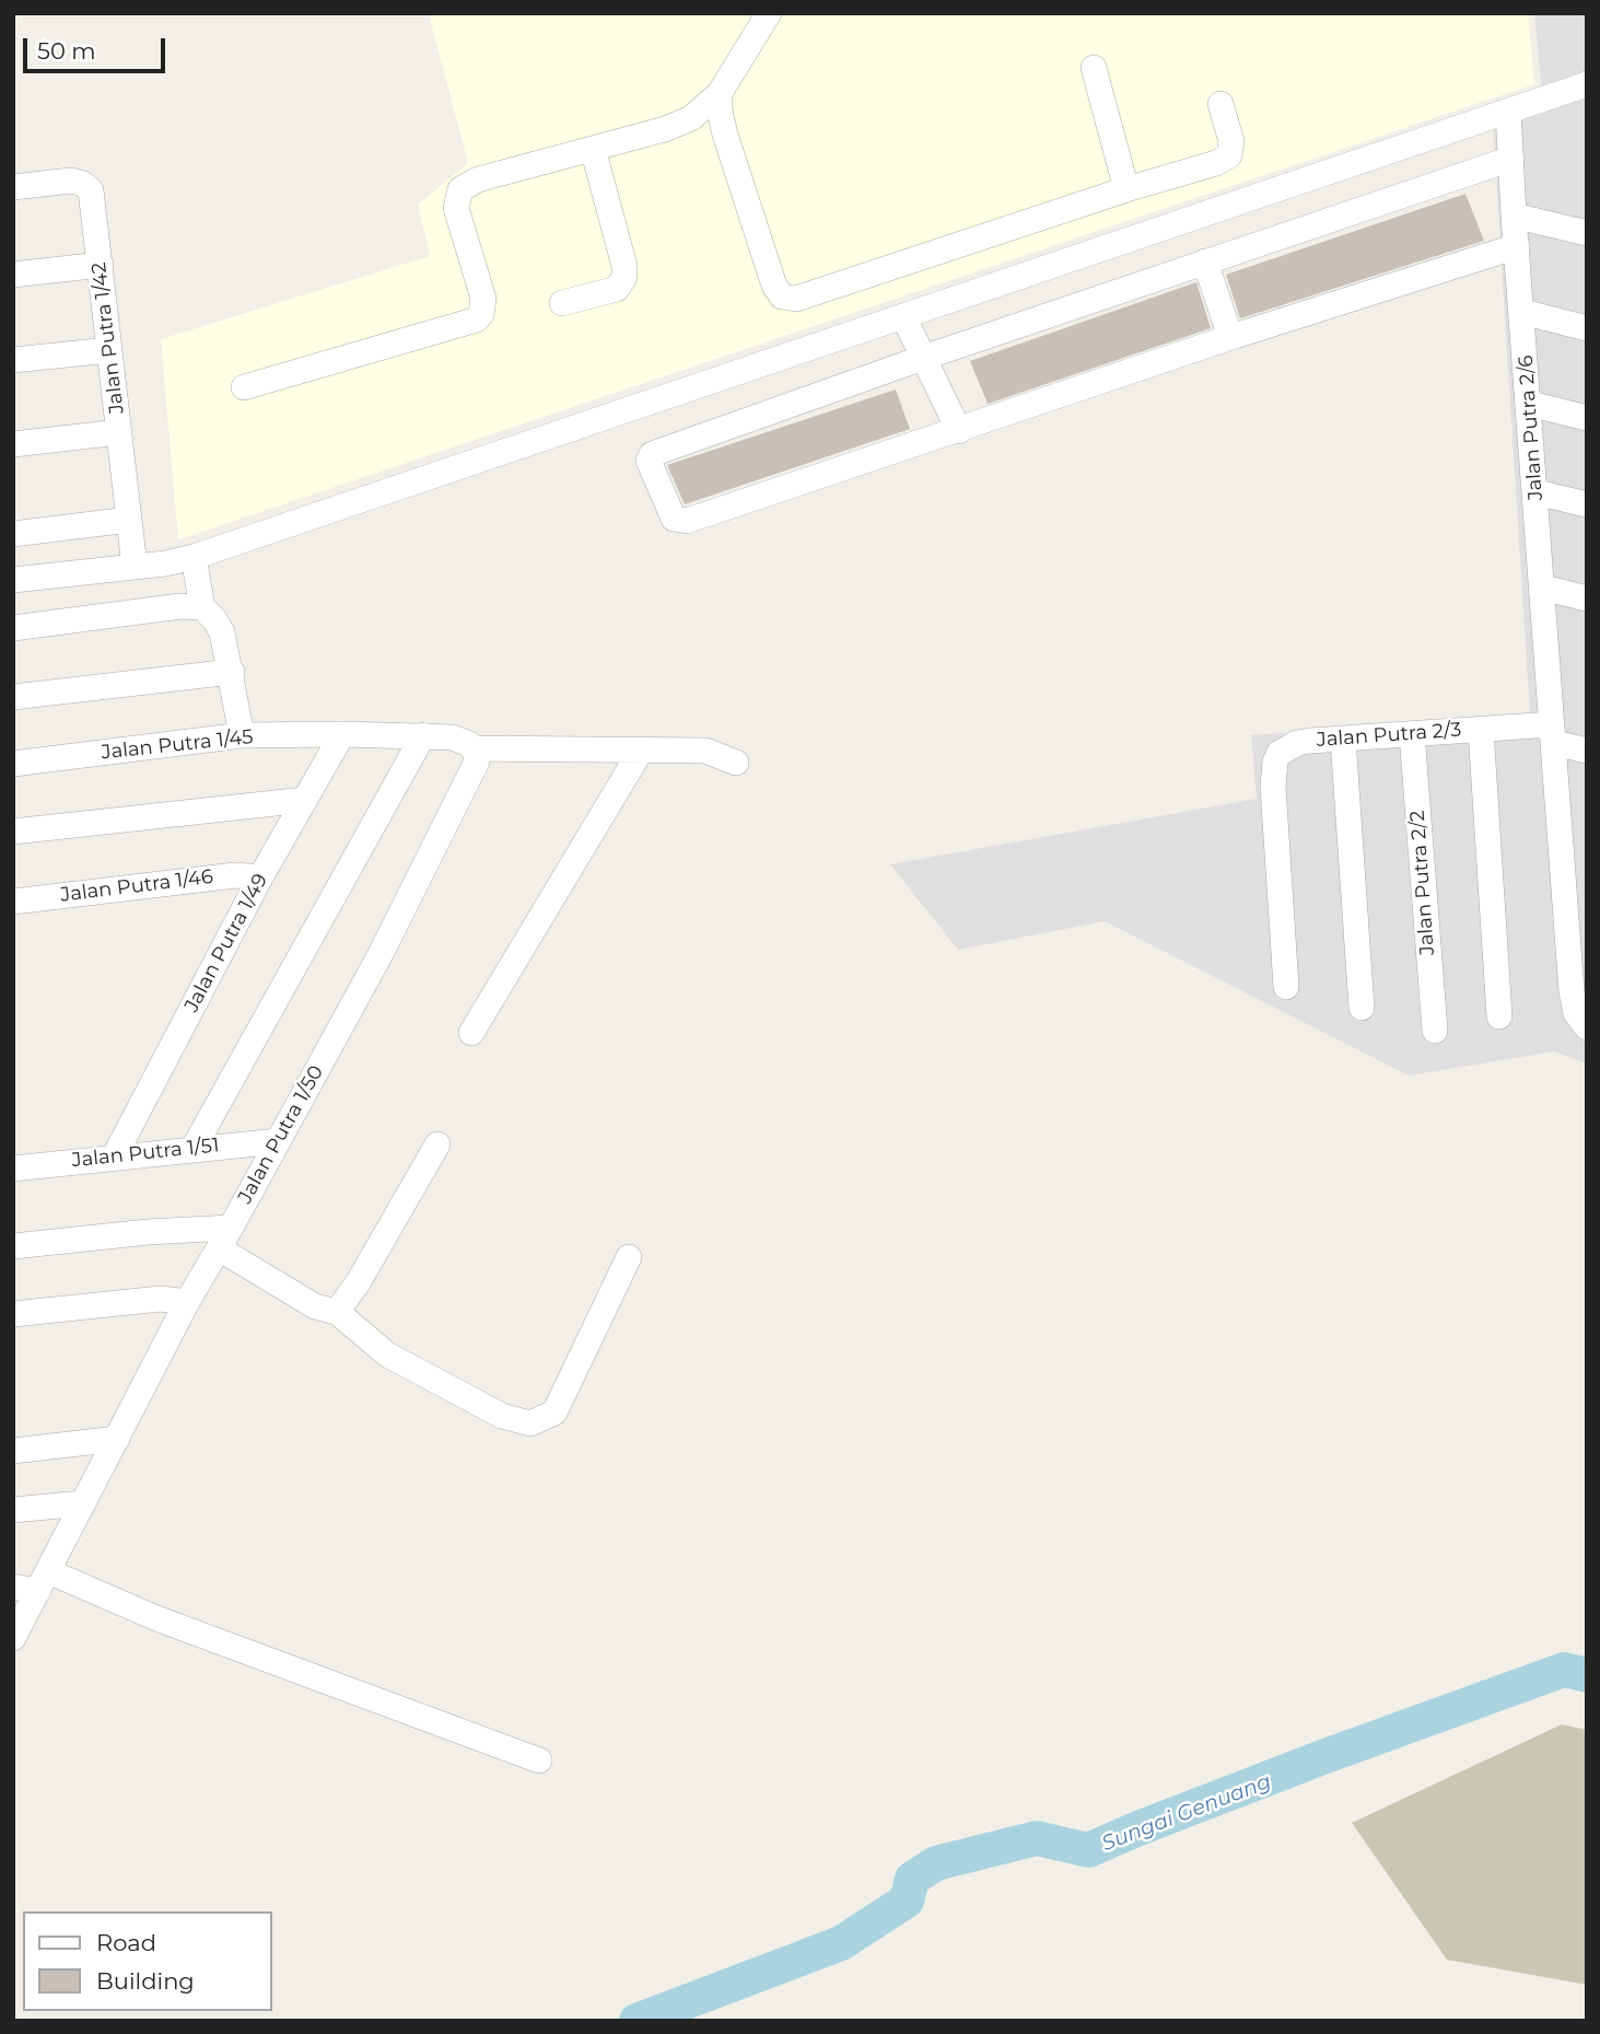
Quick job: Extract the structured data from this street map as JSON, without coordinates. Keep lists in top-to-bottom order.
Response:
{
  "streets": {
    "street": [
      "Jalan Putra 1/42",
      "Jalan Putra 2/6",
      "Jalan Putra 2/3",
      "Jalan Putra 1/45",
      "Jalan Putra 2/2",
      "Jalan Putra 1/46",
      "Jalan Putra 1/49",
      "Jalan Putra 1/50",
      "Jalan Putra 1/51"
    ]
  },
  "crossings": [
    ["Jalan Putra 2/6", "Jalan Putra 2/3"],
    ["Jalan Putra 2/3", "Jalan Putra 2/2"],
    ["Jalan Putra 1/45", "Jalan Putra 1/49"],
    ["Jalan Putra 1/46", "Jalan Putra 1/49"],
    ["Jalan Putra 1/49", "Jalan Putra 1/51"],
    ["Jalan Putra 1/50", "Jalan Putra 1/51"]
  ],
  "water": ["Sungai Genuang"],
  "legend": ["Road", "Building"],
  "scale_bar": "50 m"
}
